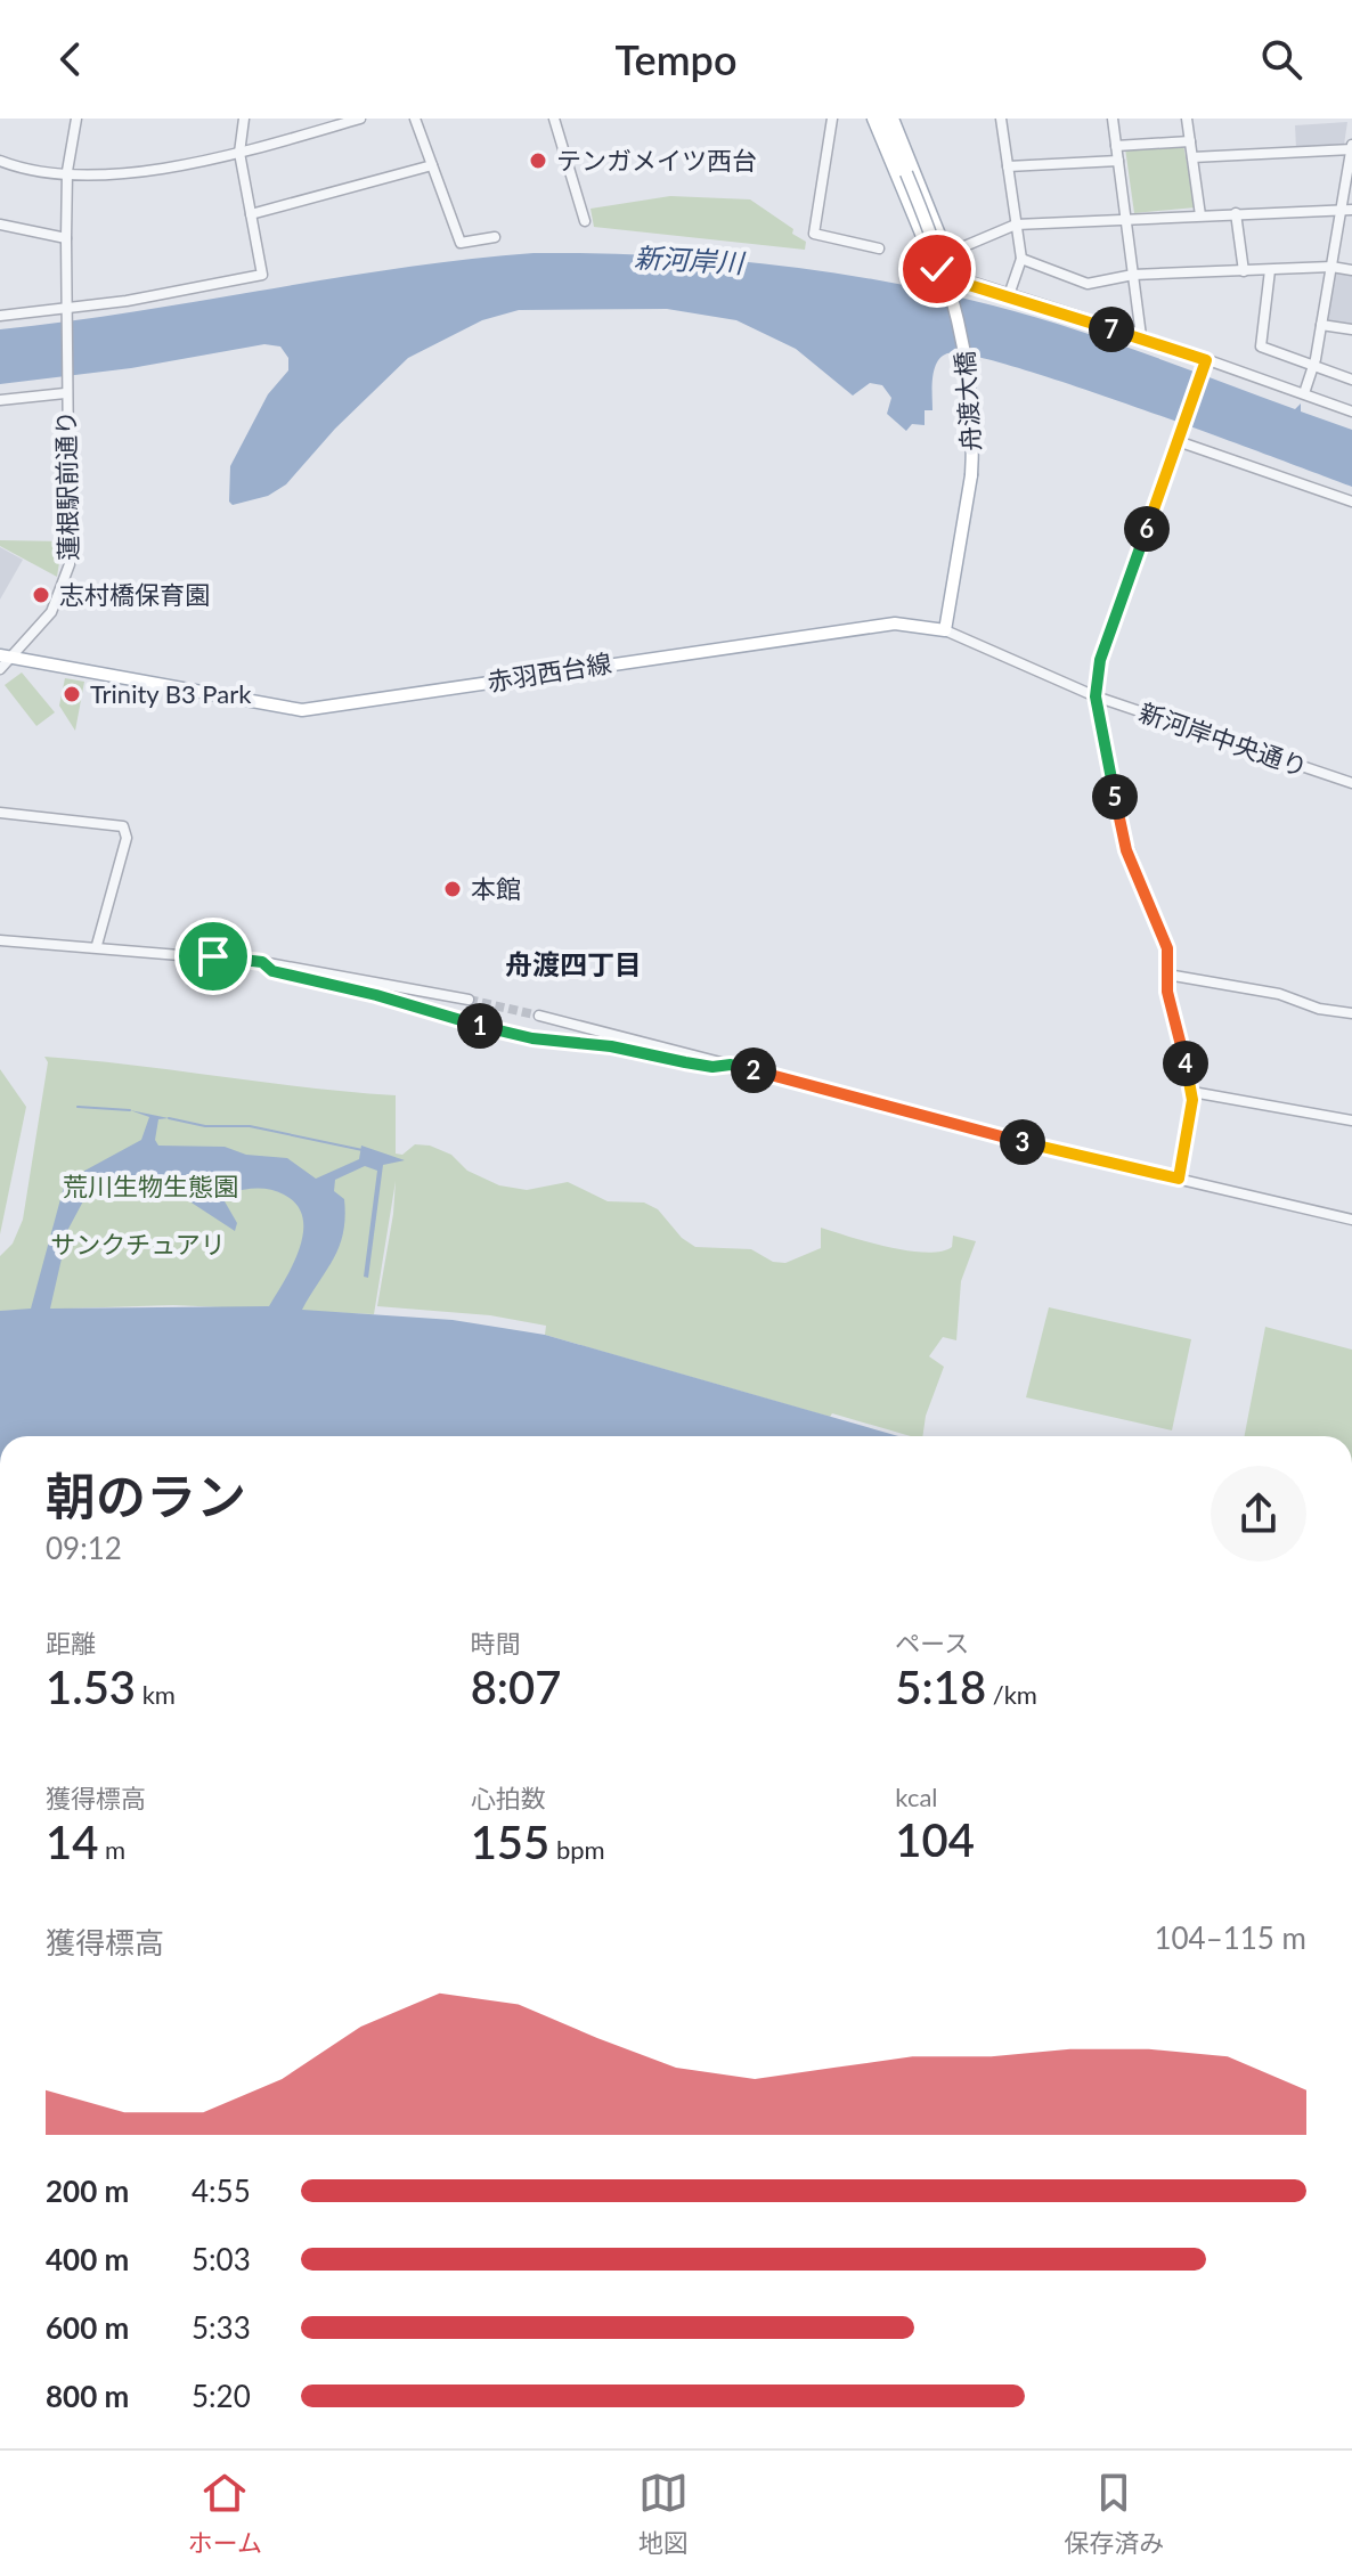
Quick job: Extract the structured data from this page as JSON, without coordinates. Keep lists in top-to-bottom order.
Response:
{
  "streets": {
    "main road": ["舟渡大橋", "赤羽西台線"],
    "street": ["蓮根駅前通り", "新河岸中央通り"]
  },
  "crossings": [
    ["舟渡大橋", "赤羽西台線"],
    ["舟渡大橋", "新河岸中央通り"],
    ["蓮根駅前通り", "赤羽西台線"],
    ["赤羽西台線", "新河岸中央通り"]
  ],
  "districts": ["舟渡四丁目"],
  "water": ["新河岸川"],
  "parks": ["荒川生物生態園", "サンクチュアリ"],
  "places": [
    "テンガメイツ西台",
    "志村橋保育園",
    "Trinity B3 Park",
    "本館"
  ],
  "page": {
    "header": "Tempo",
    "pins": [
      "7",
      "6",
      "5",
      "1",
      "4",
      "2",
      "3"
    ],
    "heading": ["朝のラン", "09:12"],
    "stats": [
      ["距離", "1.53 km"],
      ["時間", "8:07"],
      ["ペース", "5:18 /km"],
      ["獲得標高", "14 m"],
      ["心拍数", "155 bpm"],
      ["kcal", "104"]
    ],
    "chart": ["獲得標高", "104–115 m"],
    "list": [
      {
        "name": "200 m",
        "note": "4:55"
      },
      {
        "name": "400 m",
        "note": "5:03"
      },
      {
        "name": "600 m",
        "note": "5:33"
      },
      {
        "name": "800 m",
        "note": "5:20"
      }
    ],
    "tabs": ["ホーム", "地図", "保存済み"]
  }
}
